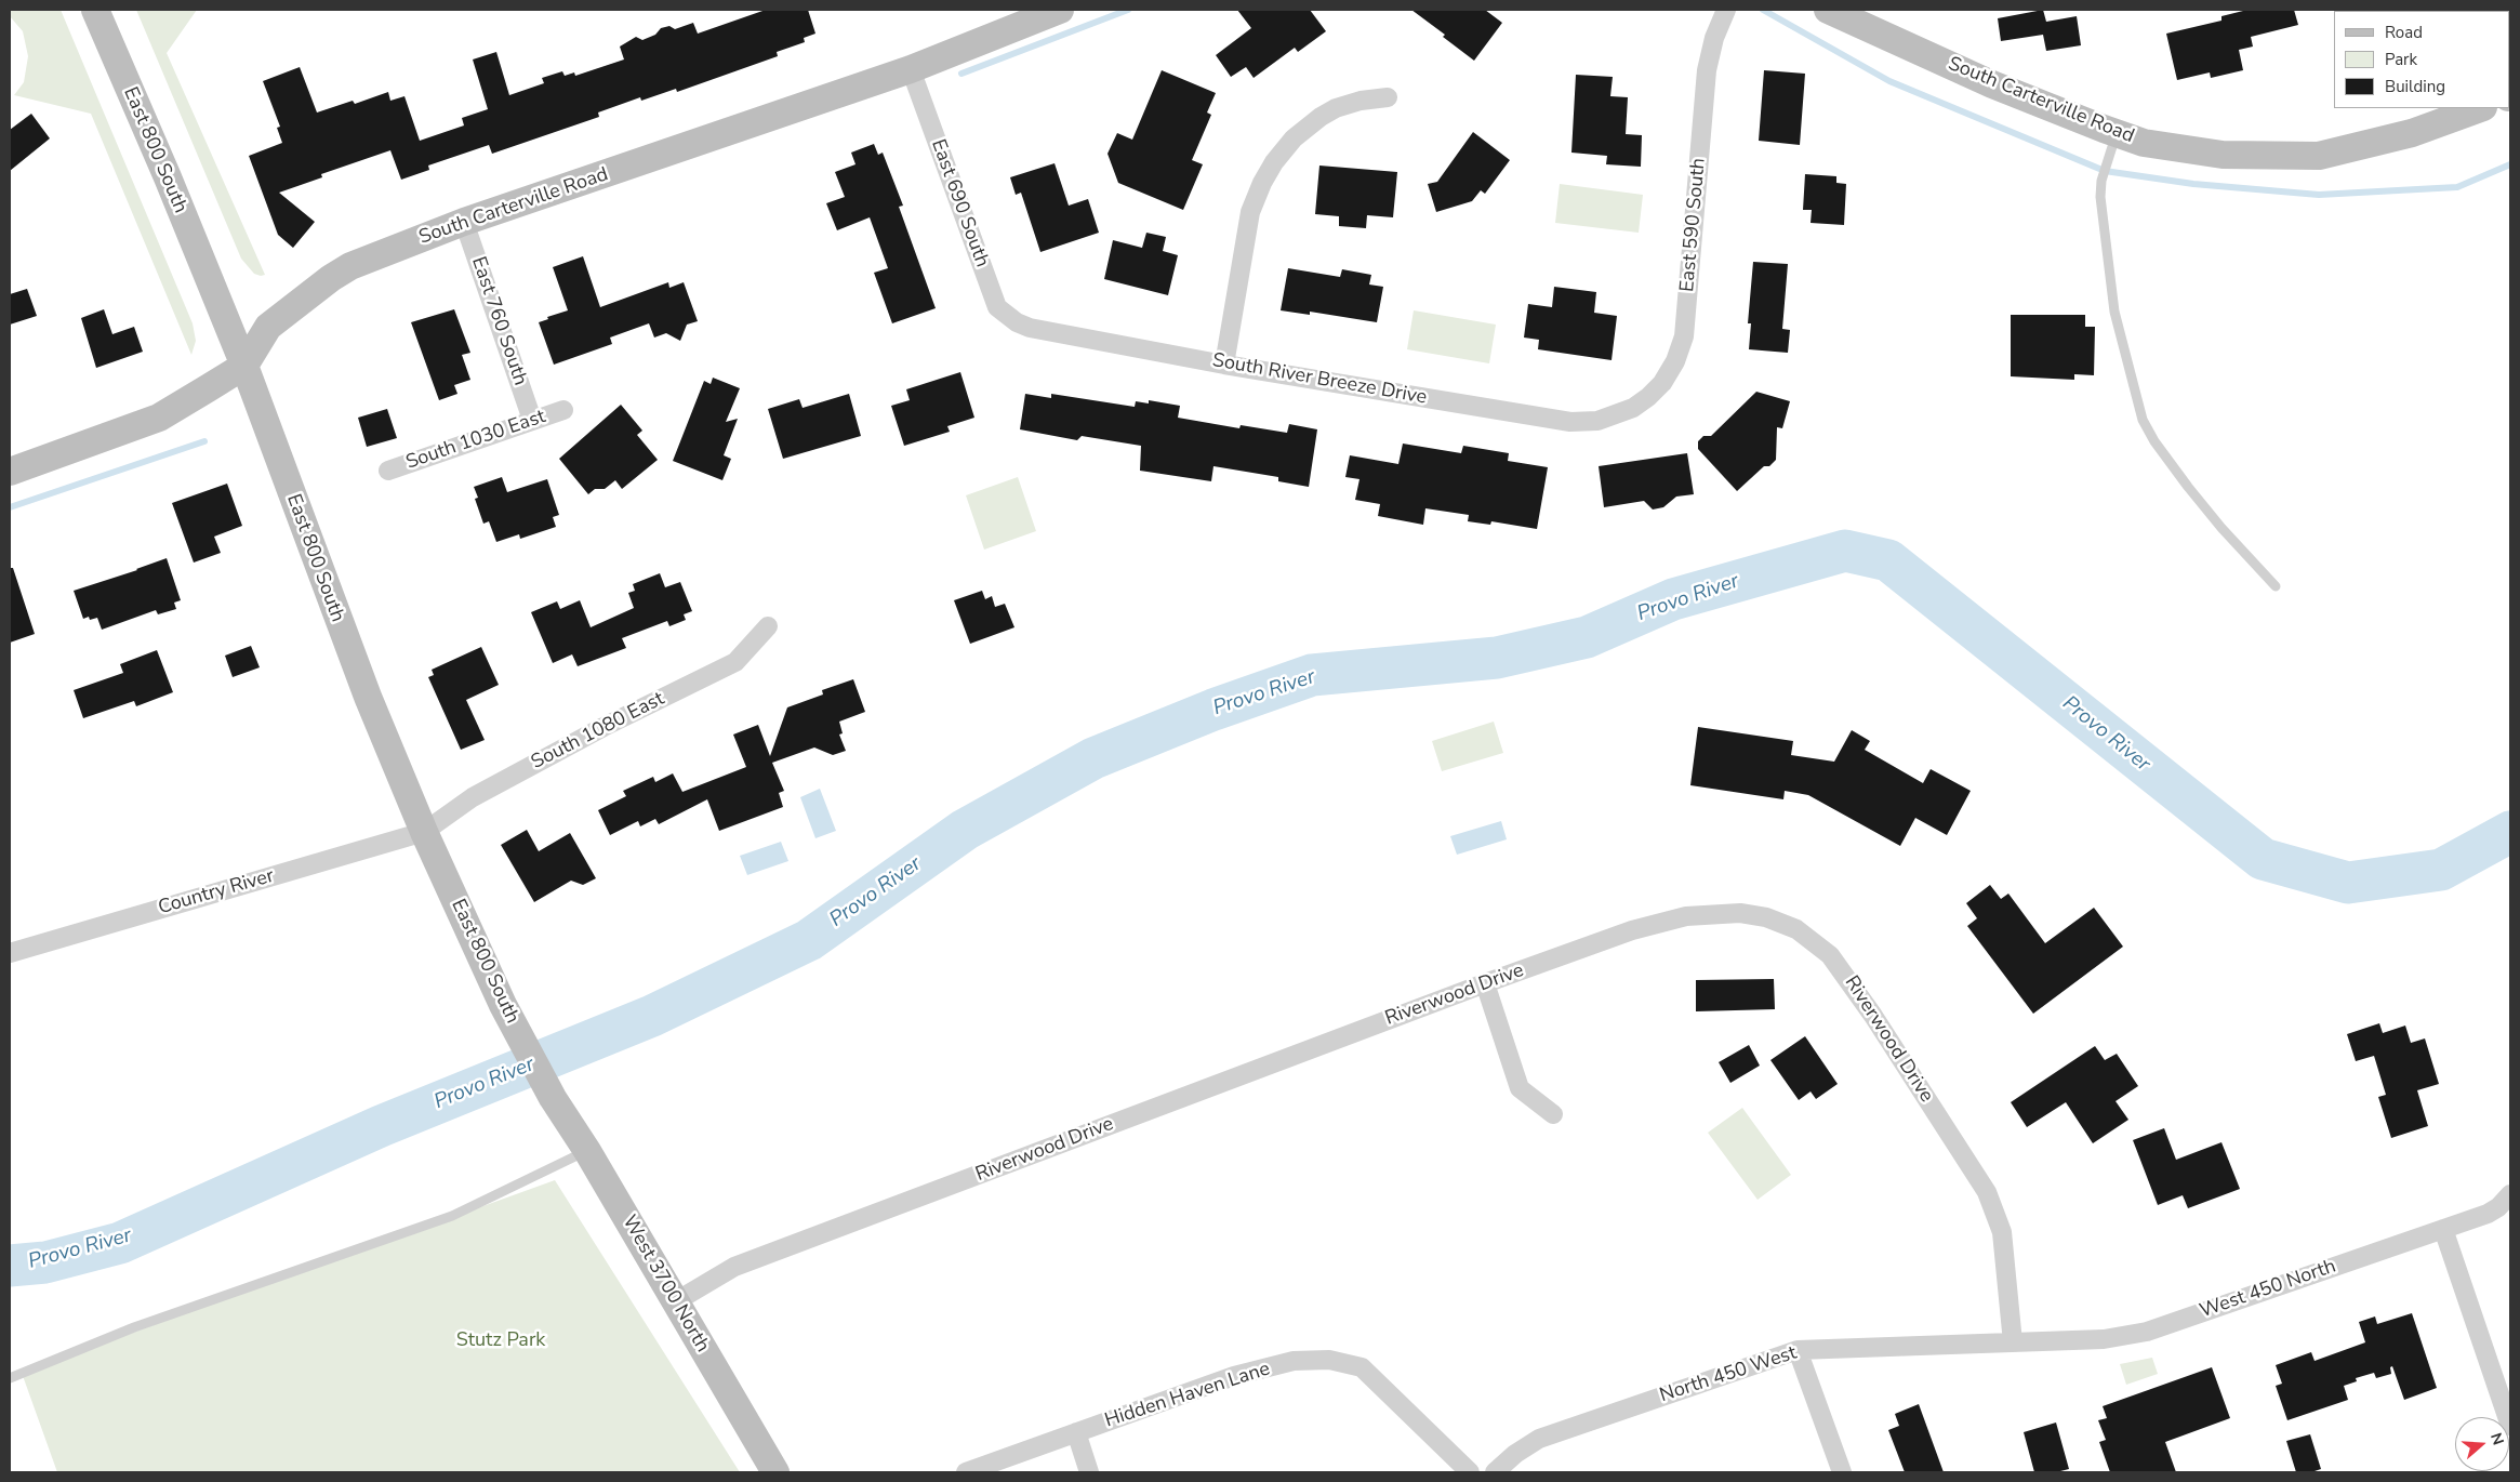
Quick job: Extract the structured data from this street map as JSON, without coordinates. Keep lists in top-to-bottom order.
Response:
{
  "streets": {
    "street": [
      "South Carterville Road",
      "East 800 South",
      "East 690 South",
      "East 590 South",
      "East 760 South",
      "South River Breeze Drive",
      "South 1030 East",
      "South 1080 East",
      "Country River",
      "Riverwood Drive",
      "West 3700 North",
      "West 450 North",
      "North 450 West",
      "Hidden Haven Lane"
    ]
  },
  "crossings": [
    ["South Carterville Road", "East 800 South"],
    ["South Carterville Road", "East 690 South"],
    ["South Carterville Road", "East 760 South"],
    ["East 800 South", "South 1080 East"],
    ["East 800 South", "Country River"],
    ["East 800 South", "West 3700 North"],
    ["East 690 South", "South River Breeze Drive"],
    ["East 590 South", "South River Breeze Drive"],
    ["East 760 South", "South 1030 East"],
    ["South 1080 East", "Country River"],
    ["Riverwood Drive", "West 3700 North"],
    ["Riverwood Drive", "West 450 North"],
    ["Riverwood Drive", "North 450 West"],
    ["West 450 North", "North 450 West"]
  ],
  "water": ["Provo River"],
  "parks": ["Stutz Park"],
  "legend": ["Road", "Park", "Building"],
  "north": "right"
}
